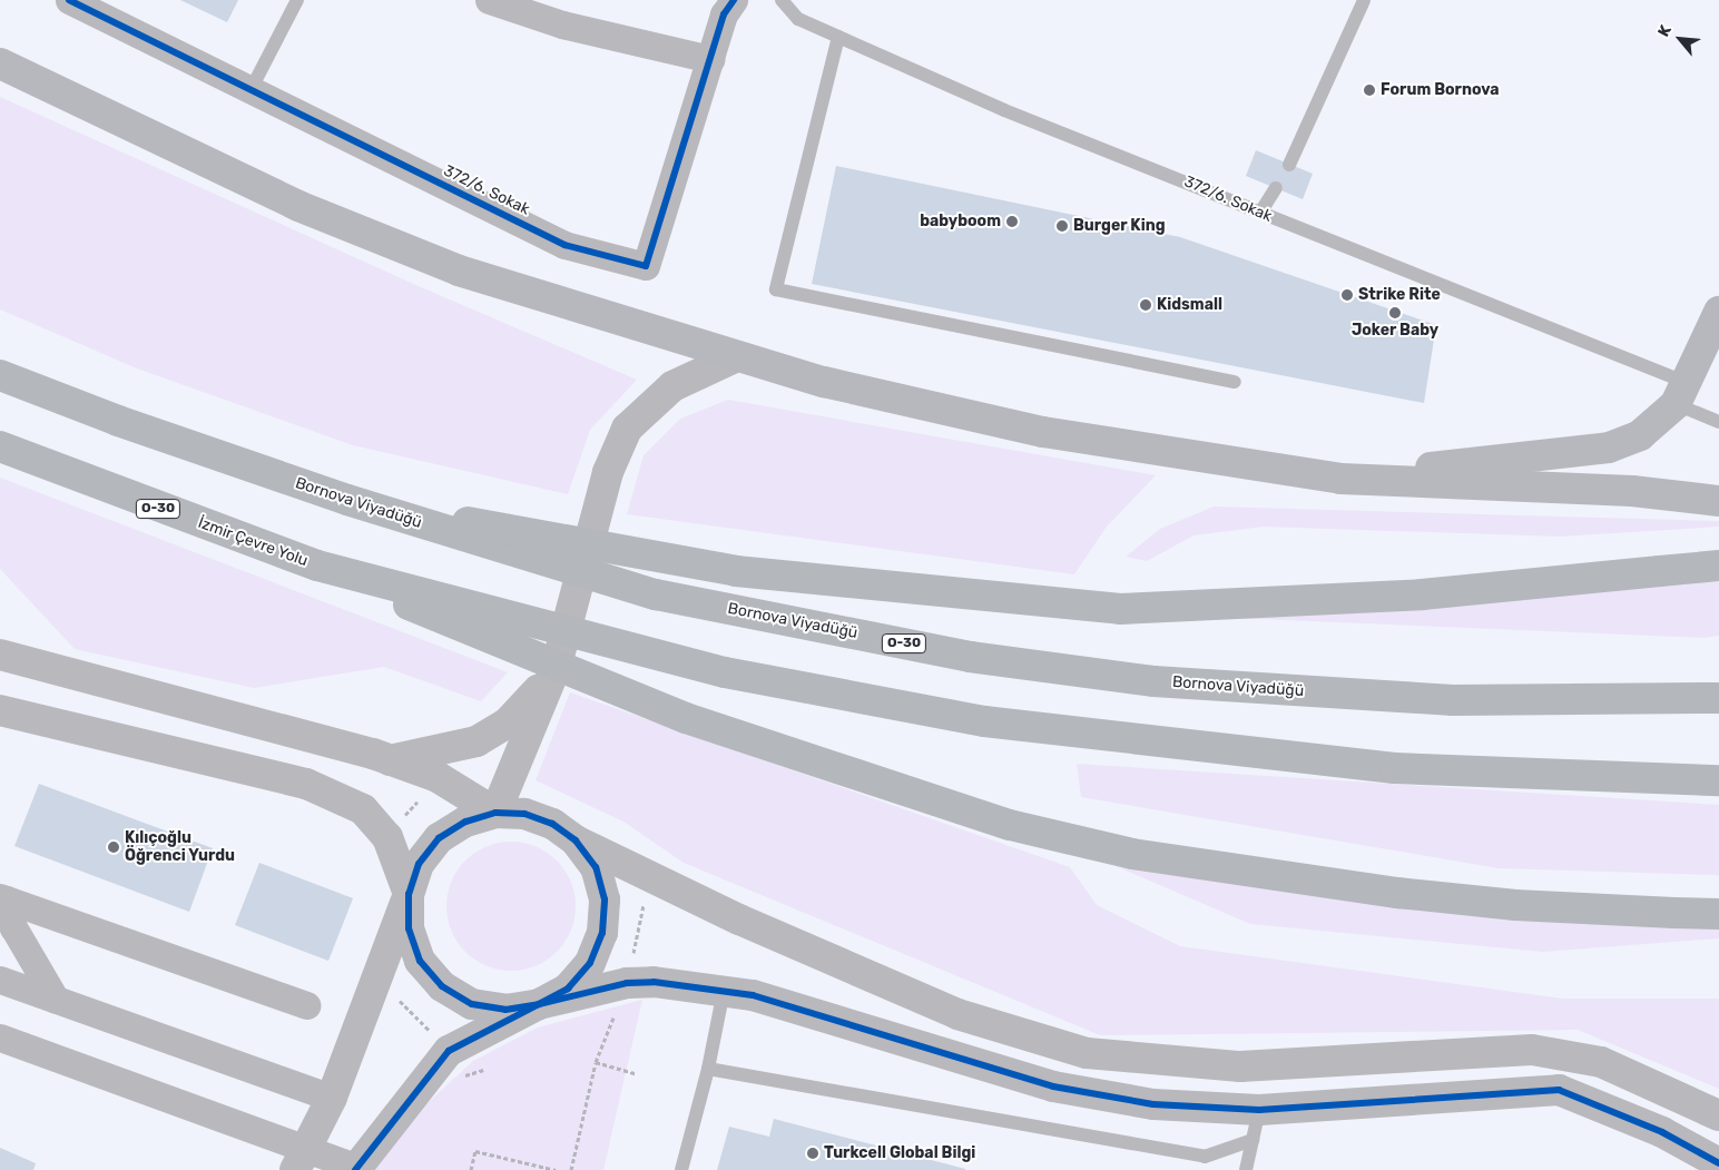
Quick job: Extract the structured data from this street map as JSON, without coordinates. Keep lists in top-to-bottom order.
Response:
{
  "streets": {
    "highway": ["Bornova Viyadüğü", "O-30", "İzmir Çevre Yolu"],
    "street": ["372/6. Sokak"]
  },
  "crossings": [
    ["O-30", "İzmir Çevre Yolu"]
  ],
  "places": [
    "Forum Bornova",
    "babyboom",
    "Burger King",
    "Strike Rite",
    "Kidsmall",
    "Joker Baby",
    "Kılıçoğlu Öğrenci Yurdu",
    "Turkcell Global Bilgi"
  ],
  "north": "top left"
}
